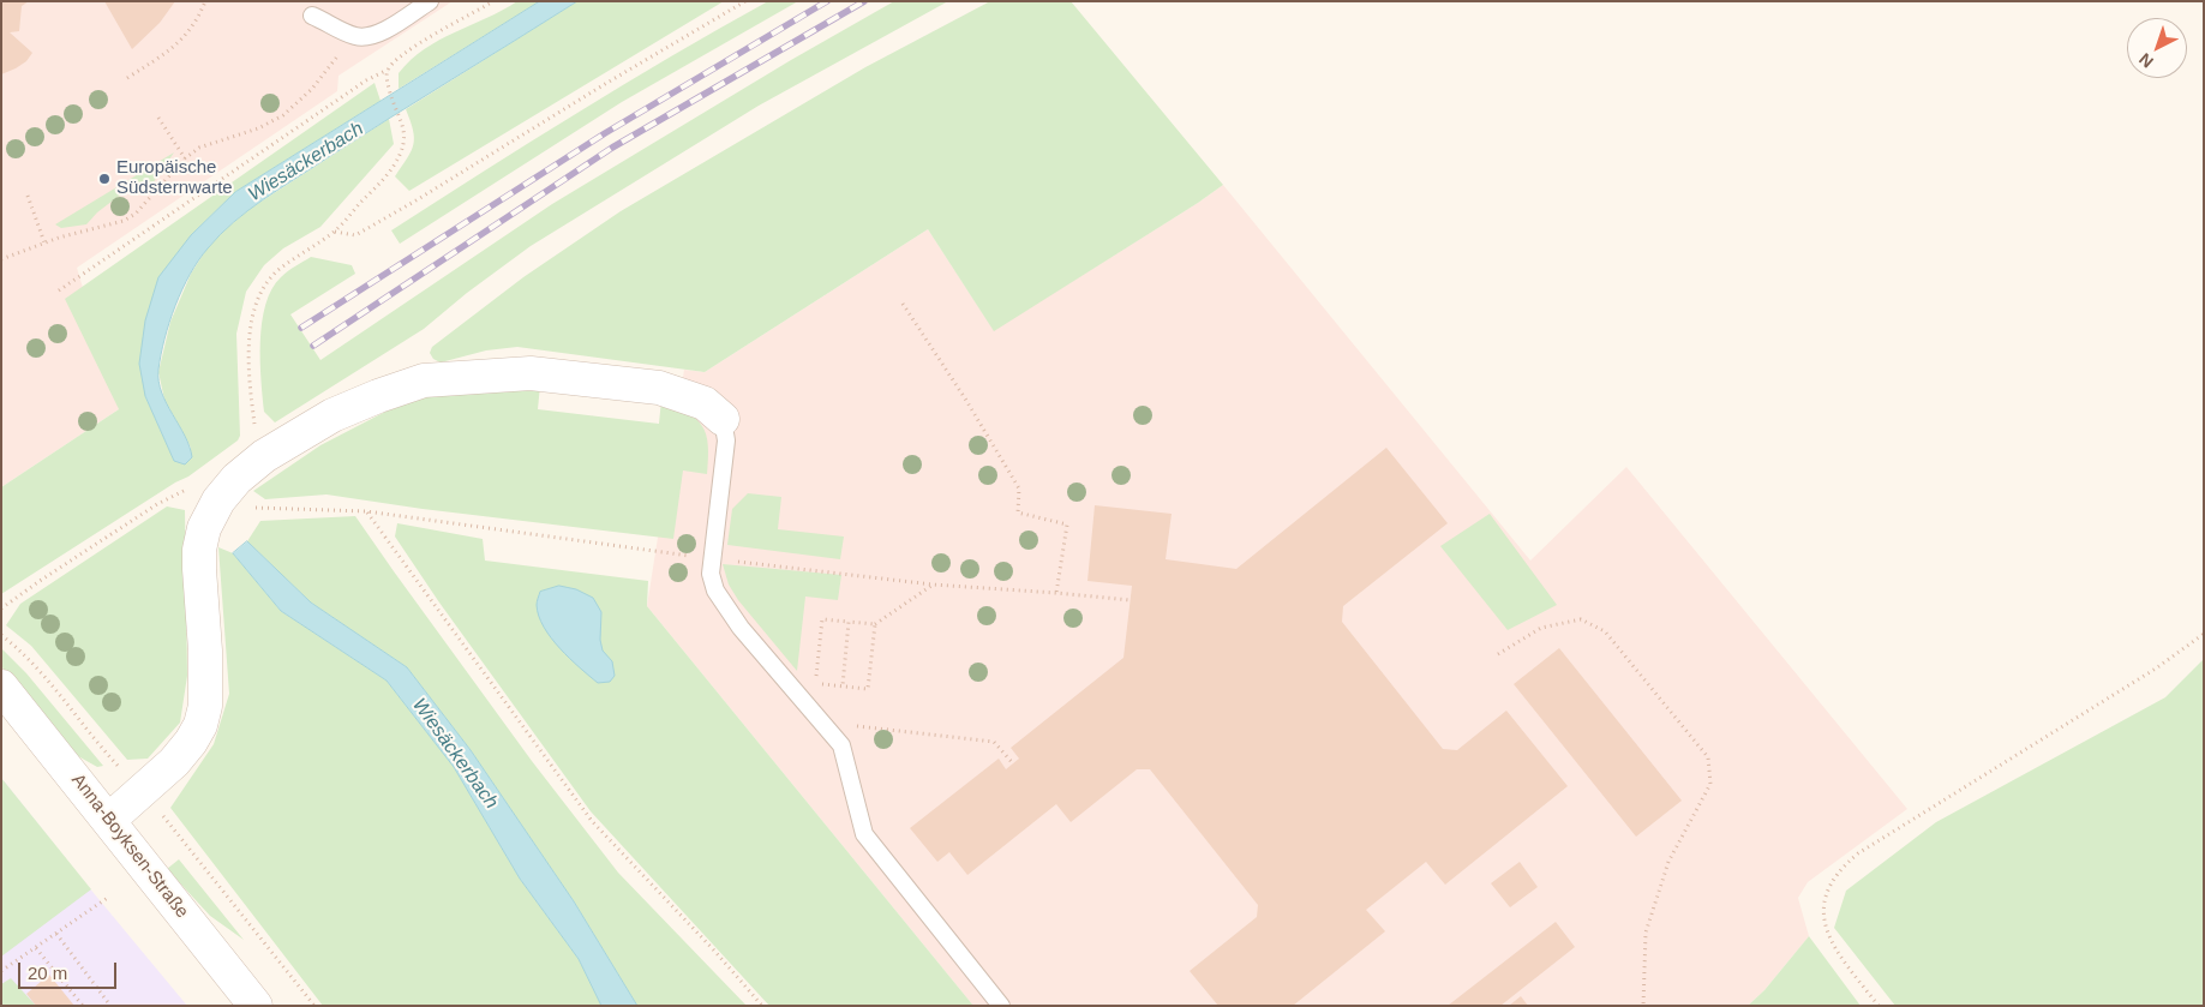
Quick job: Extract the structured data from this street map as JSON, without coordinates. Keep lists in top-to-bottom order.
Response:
{
  "streets": {
    "street": ["Anna-Boyksen-Straße"]
  },
  "water": ["Wiesäckerbach"],
  "places": ["Europäische Südsternwarte"],
  "scale_bar": "20 m",
  "north": "bottom left"
}
